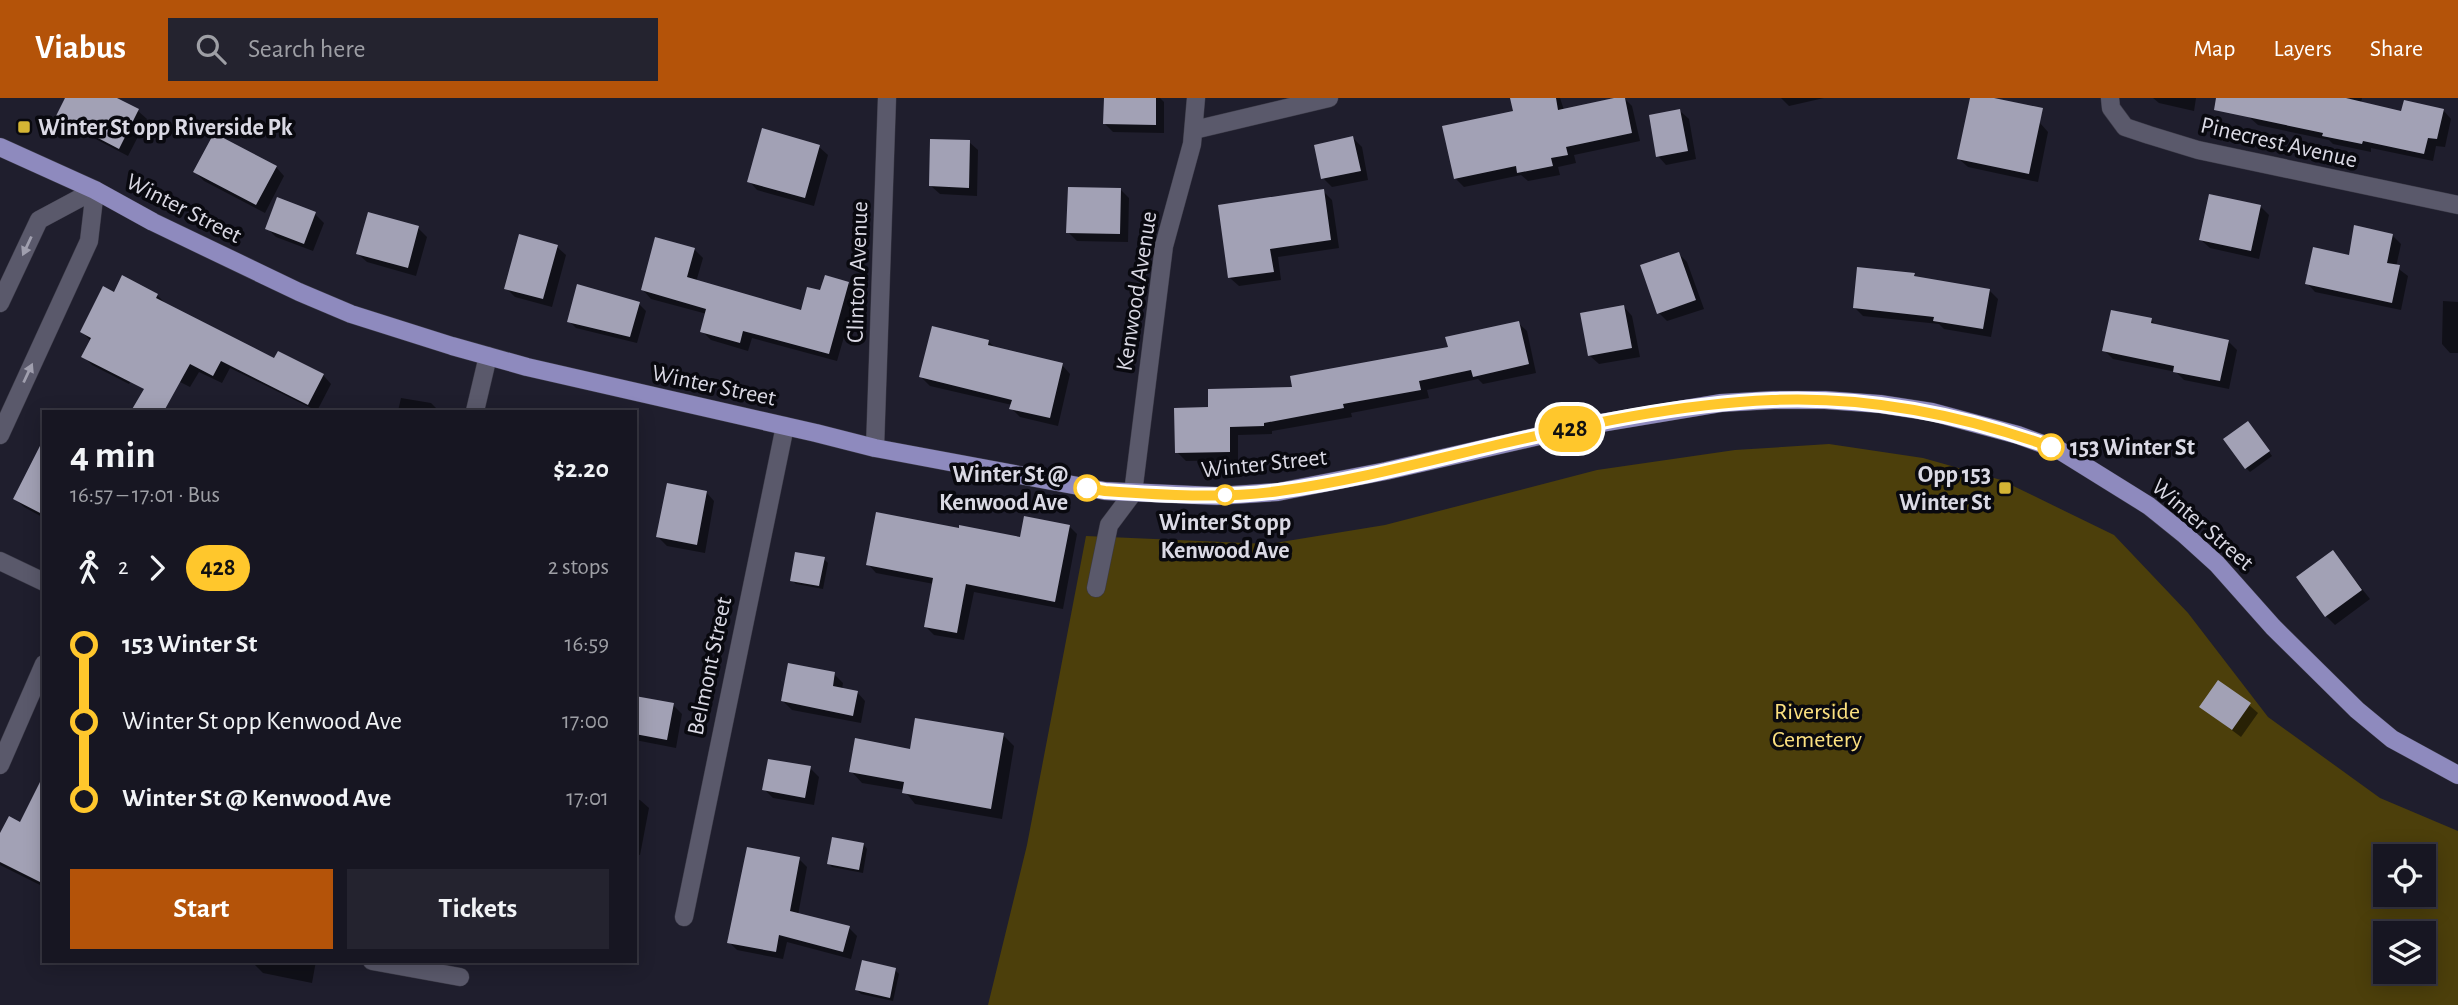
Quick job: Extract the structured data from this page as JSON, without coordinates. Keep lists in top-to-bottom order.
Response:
{
  "streets": {
    "main road": ["Winter Street"],
    "street": [
      "Pinecrest Avenue",
      "Clinton Avenue",
      "Kenwood Avenue",
      "Belmont Street"
    ]
  },
  "crossings": [
    ["Winter Street", "Clinton Avenue"],
    ["Winter Street", "Kenwood Avenue"],
    ["Winter Street", "Belmont Street"]
  ],
  "parks": ["Riverside Cemetery"],
  "places": {
    "transit": ["Winter St opp Riverside Pk", "Opp 153 Winter St"],
    "other": ["153 Winter St", "Winter St @ Kenwood Ave", "Winter St opp Kenwood Ave"]
  },
  "lines": ["bus line 428"],
  "page": {
    "header": "Viabus",
    "search": "Search here",
    "nav": ["Map", "Layers", "Share"],
    "on_map": "428",
    "heading": ["4 min", "16:57 – 17:01 · Bus", "$2.20"],
    "legs": ["2", "428", "2 stops"],
    "list": [
      {
        "name": "153 Winter St",
        "value": "16:59"
      },
      {
        "name": "Winter St opp Kenwood Ave",
        "value": "17:00"
      },
      {
        "name": "Winter St @ Kenwood Ave",
        "value": "17:01"
      }
    ],
    "buttons": ["Start", "Tickets"]
  }
}
